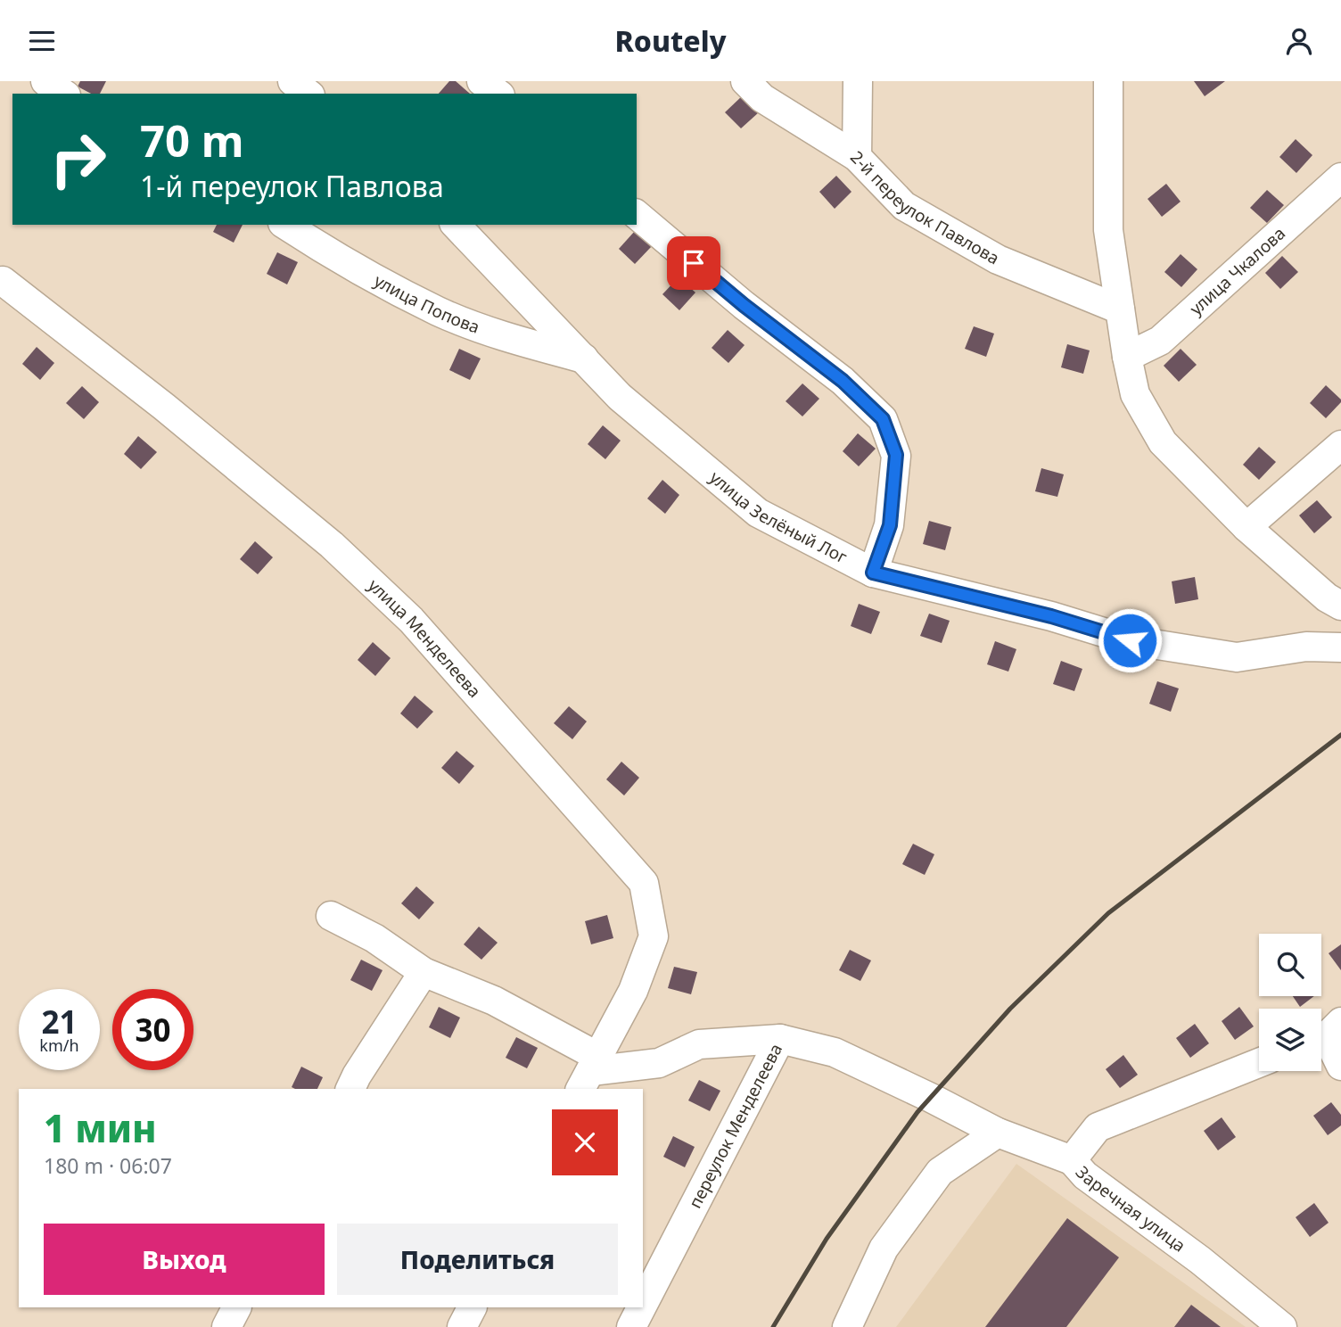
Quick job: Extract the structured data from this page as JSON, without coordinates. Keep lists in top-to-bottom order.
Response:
{
  "streets": {
    "street": [
      "2-й переулок Павлова",
      "улица Чкалова",
      "улица Попова",
      "улица Зелёный Лог",
      "улица Менделеева",
      "переулок Менделеева",
      "Заречная улица"
    ]
  },
  "crossings": [
    ["улица Попова", "улица Зелёный Лог"],
    ["переулок Менделеева", "Заречная улица"]
  ],
  "page": {
    "header": "Routely",
    "turn": ["70 m", "1-й переулок Павлова"],
    "speed": "21 km/h",
    "limit": "30",
    "heading": ["1 мин", "180 m · 06:07"],
    "buttons": ["Выход", "Поделиться"]
  }
}
